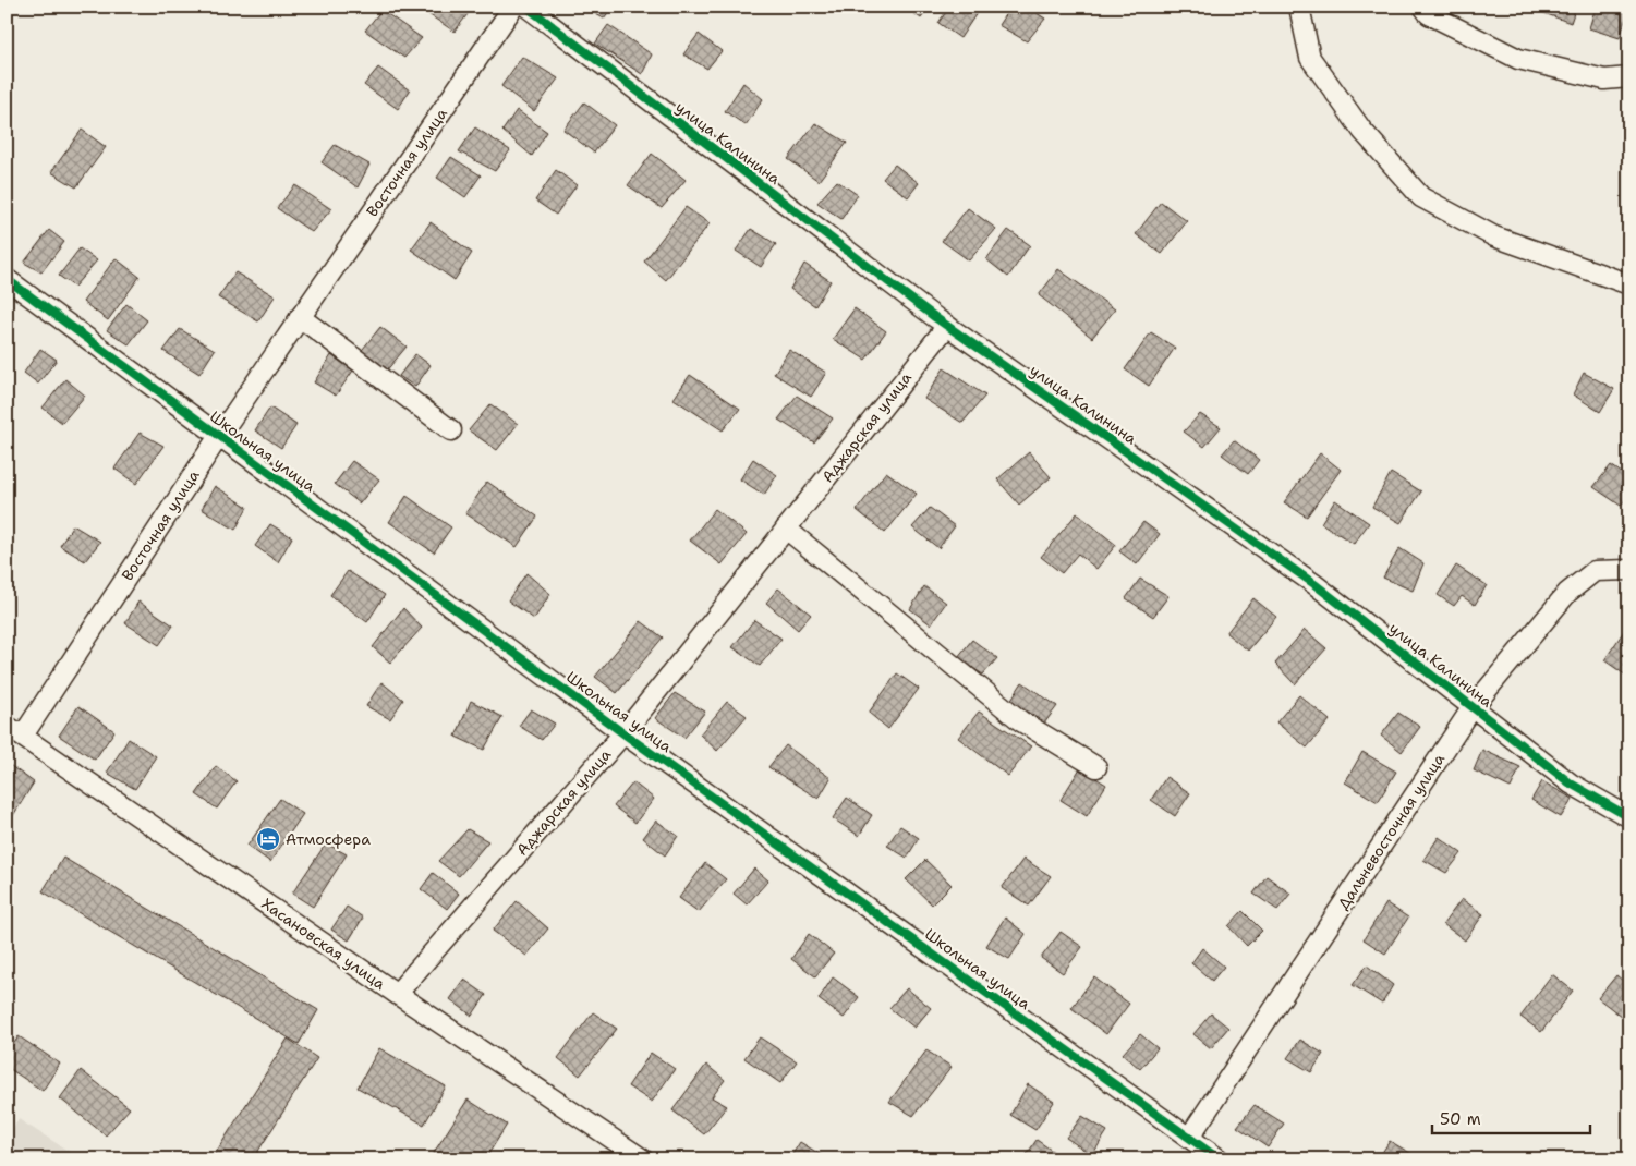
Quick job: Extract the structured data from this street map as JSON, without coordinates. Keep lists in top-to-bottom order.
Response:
{
  "streets": {
    "street": [
      "улица Калинина",
      "Восточная улица",
      "Аджарская улица",
      "Школьная улица",
      "Дальневосточная улица",
      "Хасановская улица"
    ]
  },
  "crossings": [
    ["улица Калинина", "Аджарская улица"],
    ["улица Калинина", "Дальневосточная улица"],
    ["Восточная улица", "Школьная улица"],
    ["Восточная улица", "Хасановская улица"],
    ["Аджарская улица", "Школьная улица"],
    ["Аджарская улица", "Хасановская улица"],
    ["Школьная улица", "Дальневосточная улица"]
  ],
  "places": {
    "hotel": ["Атмосфера"]
  },
  "scale_bar": "50 m"
}
